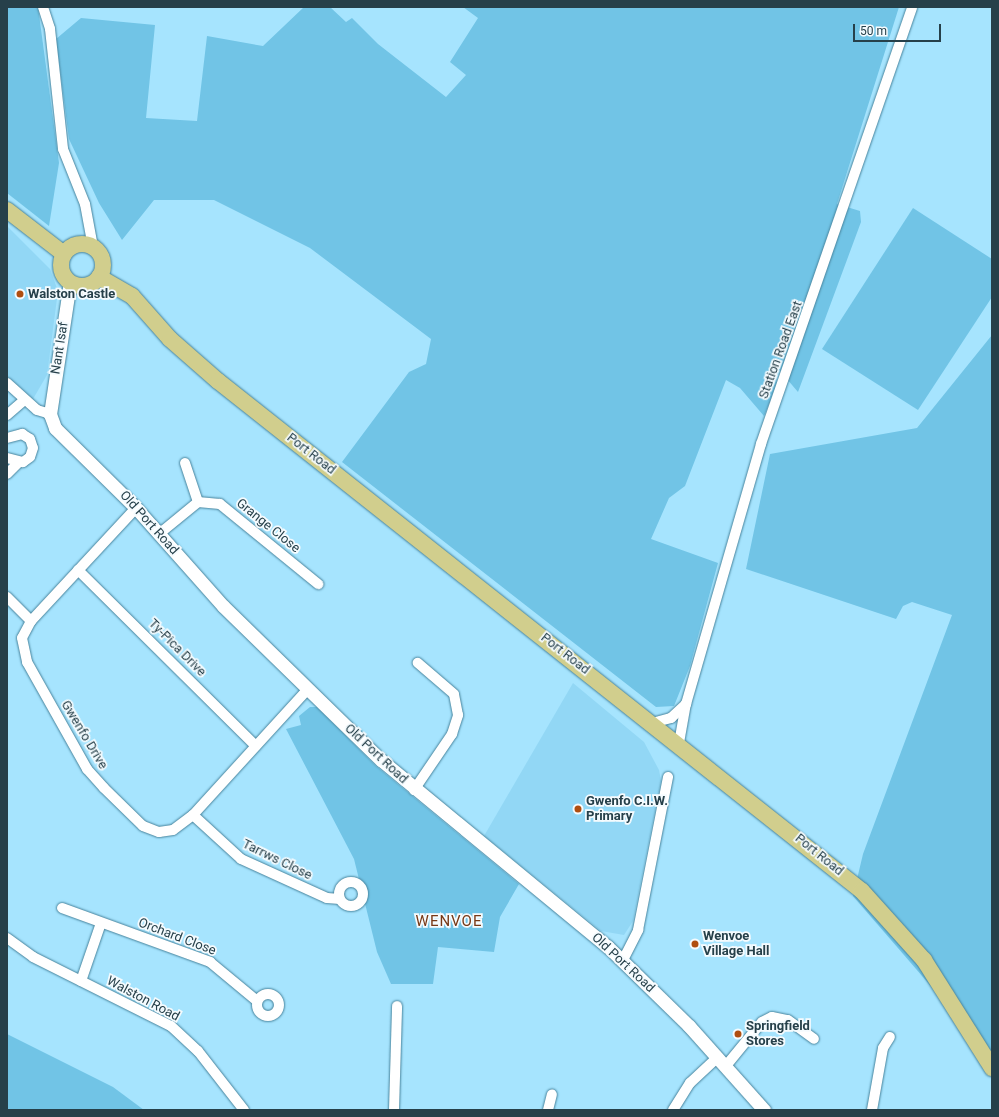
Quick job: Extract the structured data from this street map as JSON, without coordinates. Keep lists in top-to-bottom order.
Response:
{
  "streets": {
    "main road": ["Port Road"],
    "street": [
      "Nant Isaf",
      "Station Road East",
      "Old Port Road",
      "Grange Close",
      "Ty-Pica Drive",
      "Gwenfo Drive",
      "Tarrws Close",
      "Orchard Close",
      "Walston Road"
    ]
  },
  "crossings": [
    ["Nant Isaf", "Port Road"],
    ["Nant Isaf", "Old Port Road"],
    ["Station Road East", "Port Road"],
    ["Old Port Road", "Gwenfo Drive"],
    ["Ty-Pica Drive", "Gwenfo Drive"],
    ["Gwenfo Drive", "Tarrws Close"]
  ],
  "districts": ["WENVOE"],
  "places": [
    "Walston Castle",
    "Gwenfo C.I.W. Primary",
    "Wenvoe Village Hall",
    "Springfield Stores"
  ],
  "scale_bar": "50 m"
}
